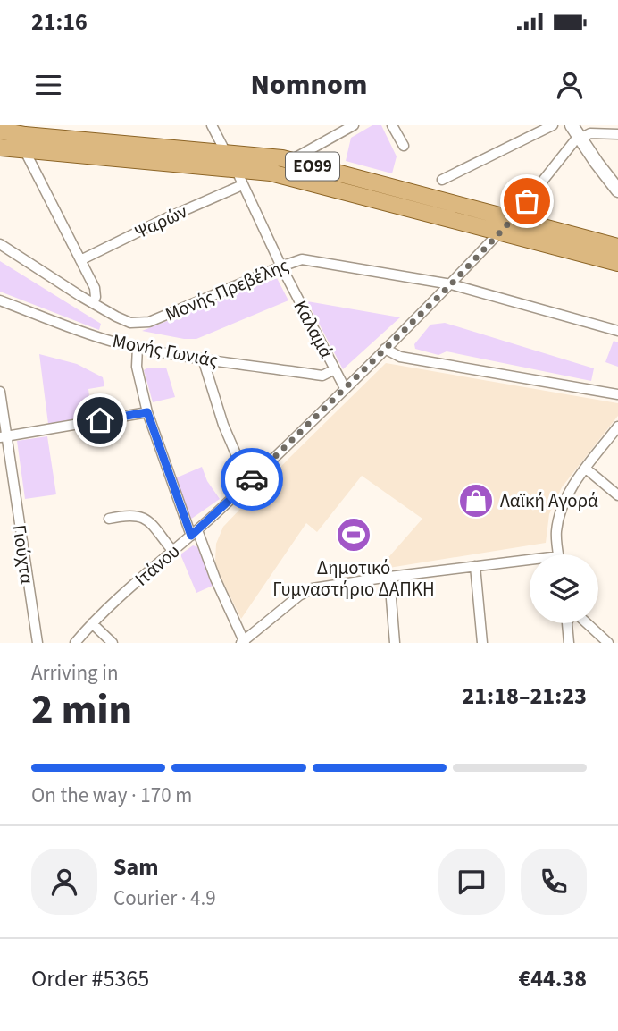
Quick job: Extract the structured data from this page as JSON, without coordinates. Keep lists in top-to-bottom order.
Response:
{
  "streets": {
    "main road": ["ΕΟ99"],
    "street": [
      "Ψαρών",
      "Μονής Πρεβέλης",
      "Καλαμά",
      "Μονής Γωνιάς",
      "Γιούχτα",
      "Ιτάνου"
    ]
  },
  "crossings": [
    ["ΕΟ99", "Καλαμά"],
    ["ΕΟ99", "Ιτάνου"],
    ["Ψαρών", "Καλαμά"],
    ["Μονής Πρεβέλης", "Καλαμά"],
    ["Μονής Πρεβέλης", "Ιτάνου"],
    ["Καλαμά", "Μονής Γωνιάς"],
    ["Καλαμά", "Ιτάνου"]
  ],
  "places": {
    "shop": ["Λαϊκή Αγορά"],
    "sports": ["Δημοτικό Γυμναστήριο ΔΑΠΚΗ"]
  },
  "page": {
    "status": "21:16",
    "header": "Nomnom",
    "heading": ["2 min", "Arriving in", "21:18–21:23"],
    "panel": [
      "Sam",
      "Courier · 4.9",
      "Order #5365",
      "€44.38"
    ],
    "bar": "On the way · 170 m"
  }
}
